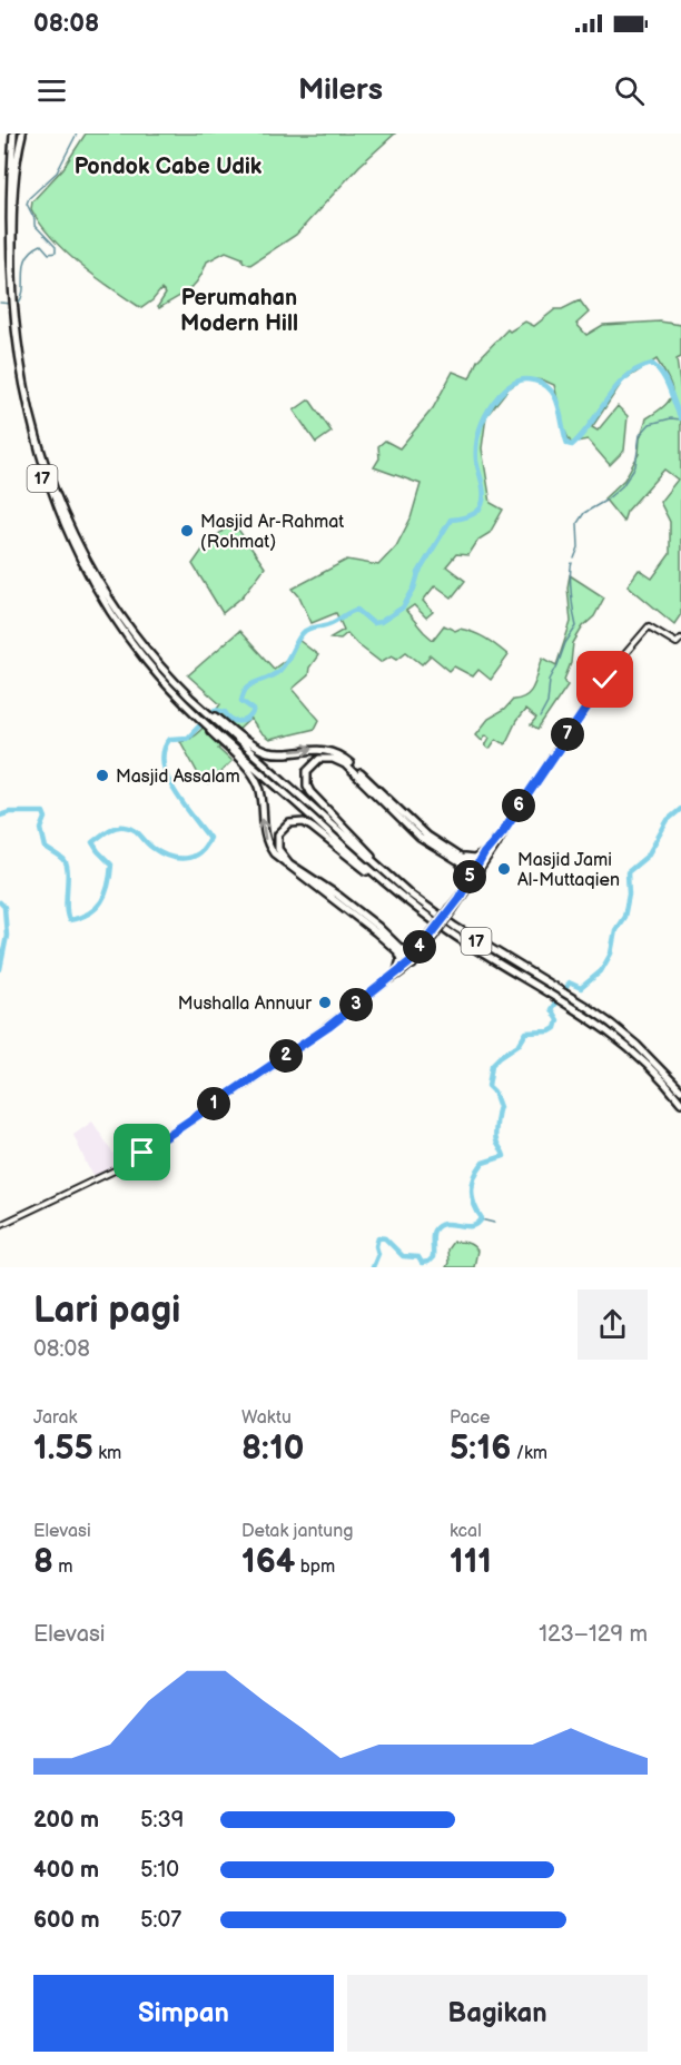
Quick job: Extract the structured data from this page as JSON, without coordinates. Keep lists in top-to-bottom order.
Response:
{
  "streets": {
    "highway": ["17"]
  },
  "districts": ["Pondok Cabe Udik", "Perumahan Modern Hill"],
  "places": [
    "Masjid Ar-Rahmat (Rohmat)",
    "Masjid Assalam",
    "Masjid Jami Al-Muttaqien",
    "Mushalla Annuur"
  ],
  "page": {
    "status": "08:08",
    "header": "Milers",
    "pins": [
      "7",
      "6",
      "5",
      "4",
      "3",
      "2",
      "1"
    ],
    "heading": ["Lari pagi", "08:08"],
    "stats": [
      ["Jarak", "1.55 km"],
      ["Waktu", "8:10"],
      ["Pace", "5:16 /km"],
      ["Elevasi", "8 m"],
      ["Detak jantung", "164 bpm"],
      ["kcal", "111"]
    ],
    "chart": ["Elevasi", "123–129 m"],
    "list": [
      {
        "name": "200 m",
        "note": "5:39"
      },
      {
        "name": "400 m",
        "note": "5:10"
      },
      {
        "name": "600 m",
        "note": "5:07"
      }
    ],
    "buttons": ["Simpan", "Bagikan"]
  }
}
